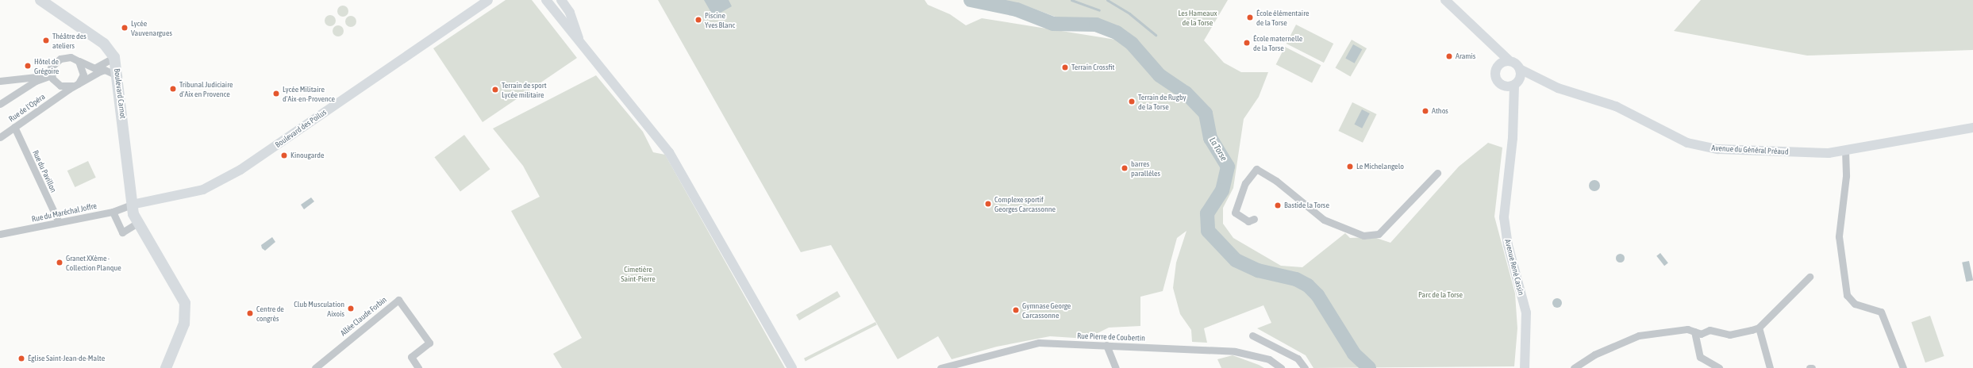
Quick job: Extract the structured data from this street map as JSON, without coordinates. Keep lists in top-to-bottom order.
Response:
{
  "streets": {
    "main road": ["Boulevard Carnot"],
    "street": [
      "Rue de l'Opéra",
      "Boulevard des Poilus",
      "Avenue du Général Préaud",
      "Rue du Pavillon",
      "Rue du Maréchal Joffre",
      "Avenue René Cassin",
      "Allée Claude Forbin",
      "Rue Pierre de Coubertin"
    ]
  },
  "crossings": [
    ["Boulevard Carnot", "Rue de l'Opéra"],
    ["Boulevard Carnot", "Boulevard des Poilus"],
    ["Boulevard Carnot", "Rue du Maréchal Joffre"],
    ["Rue de l'Opéra", "Rue du Pavillon"],
    ["Boulevard des Poilus", "Rue du Maréchal Joffre"],
    ["Avenue du Général Préaud", "Avenue René Cassin"],
    ["Rue du Pavillon", "Rue du Maréchal Joffre"]
  ],
  "water": ["La Torse"],
  "parks": ["Les Hameaux de la Torse", "Cimetière Saint-Pierre", "Parc de la Torse"],
  "places": [
    "École élémentaire de la Torse",
    "Piscine Yves Blanc",
    "Lycée Vauvenargues",
    "Théâtre des ateliers",
    "École maternelle de la Torse",
    "Aramis",
    "Hôtel de Grégoire",
    "Terrain Crossfit",
    "Tribunal Judiciaire d'Aix en Provence",
    "Terrain de sport Lycée militaire",
    "Lycée Militaire d'Aix-en-Provence",
    "Terrain de Rugby de la Torse",
    "Athos",
    "Kinougarde",
    "Le Michelangelo",
    "barres parallèles",
    "Complexe sportif Georges Carcassonne",
    "Bastide la Torse",
    "Granet XXème - Collection Planque",
    "Club Musculation Aixois",
    "Gymnase George Carcassonne",
    "Centre de congrès",
    "Église Saint-Jean-de-Malte"
  ]
}
